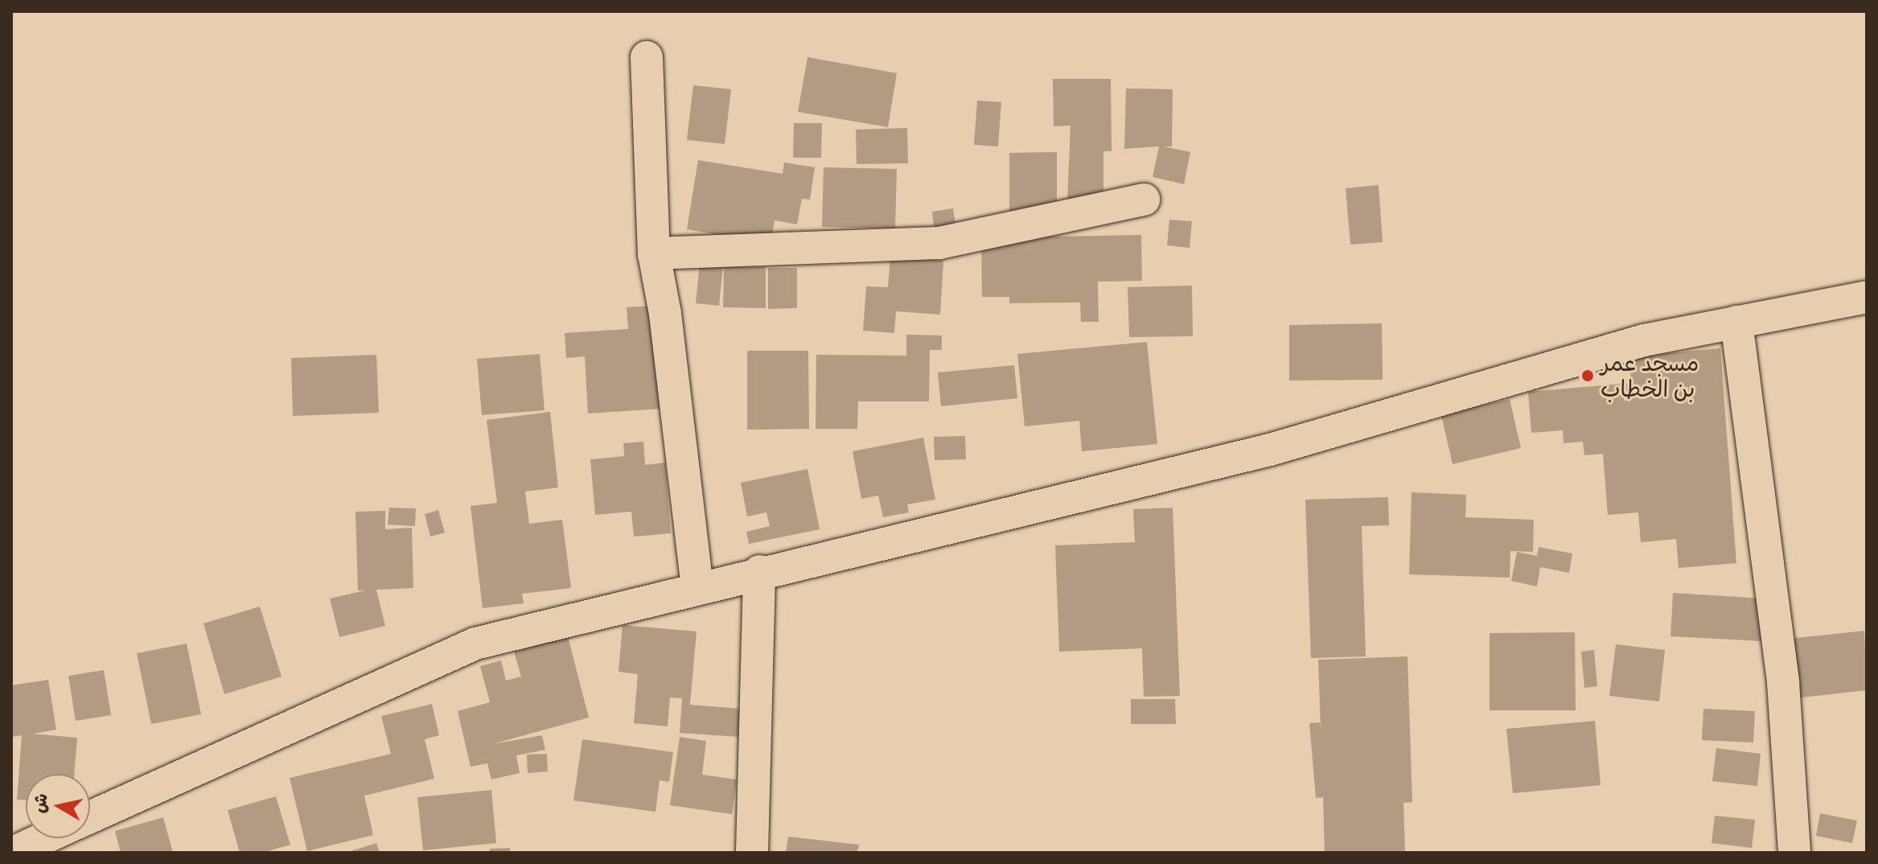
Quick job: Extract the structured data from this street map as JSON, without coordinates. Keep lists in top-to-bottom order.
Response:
{
  "places": ["مسجد عمر بن الخطاب"],
  "north": "left"
}
